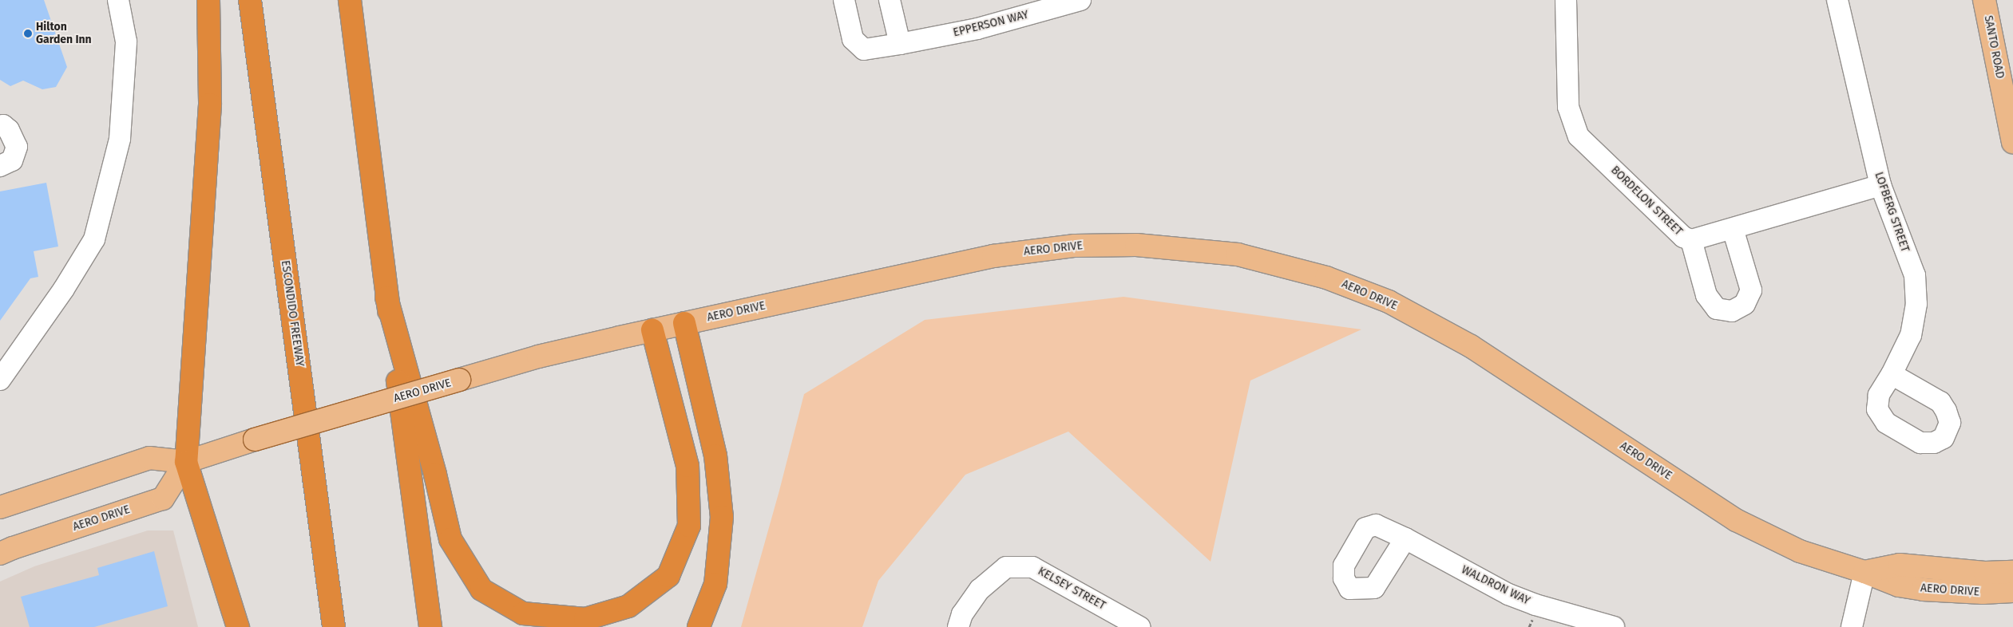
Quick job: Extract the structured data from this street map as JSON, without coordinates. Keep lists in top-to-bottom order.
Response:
{
  "streets": {
    "highway": ["ESCONDIDO FREEWAY"],
    "main road": ["SANTO ROAD", "AERO DRIVE"],
    "street": [
      "EPPERSON WAY",
      "BORDELON STREET",
      "LOFBERG STREET",
      "WALDRON WAY",
      "KELSEY STREET"
    ]
  },
  "crossings": [
    ["BORDELON STREET", "LOFBERG STREET"]
  ],
  "places": ["Hilton Garden Inn"]
}
